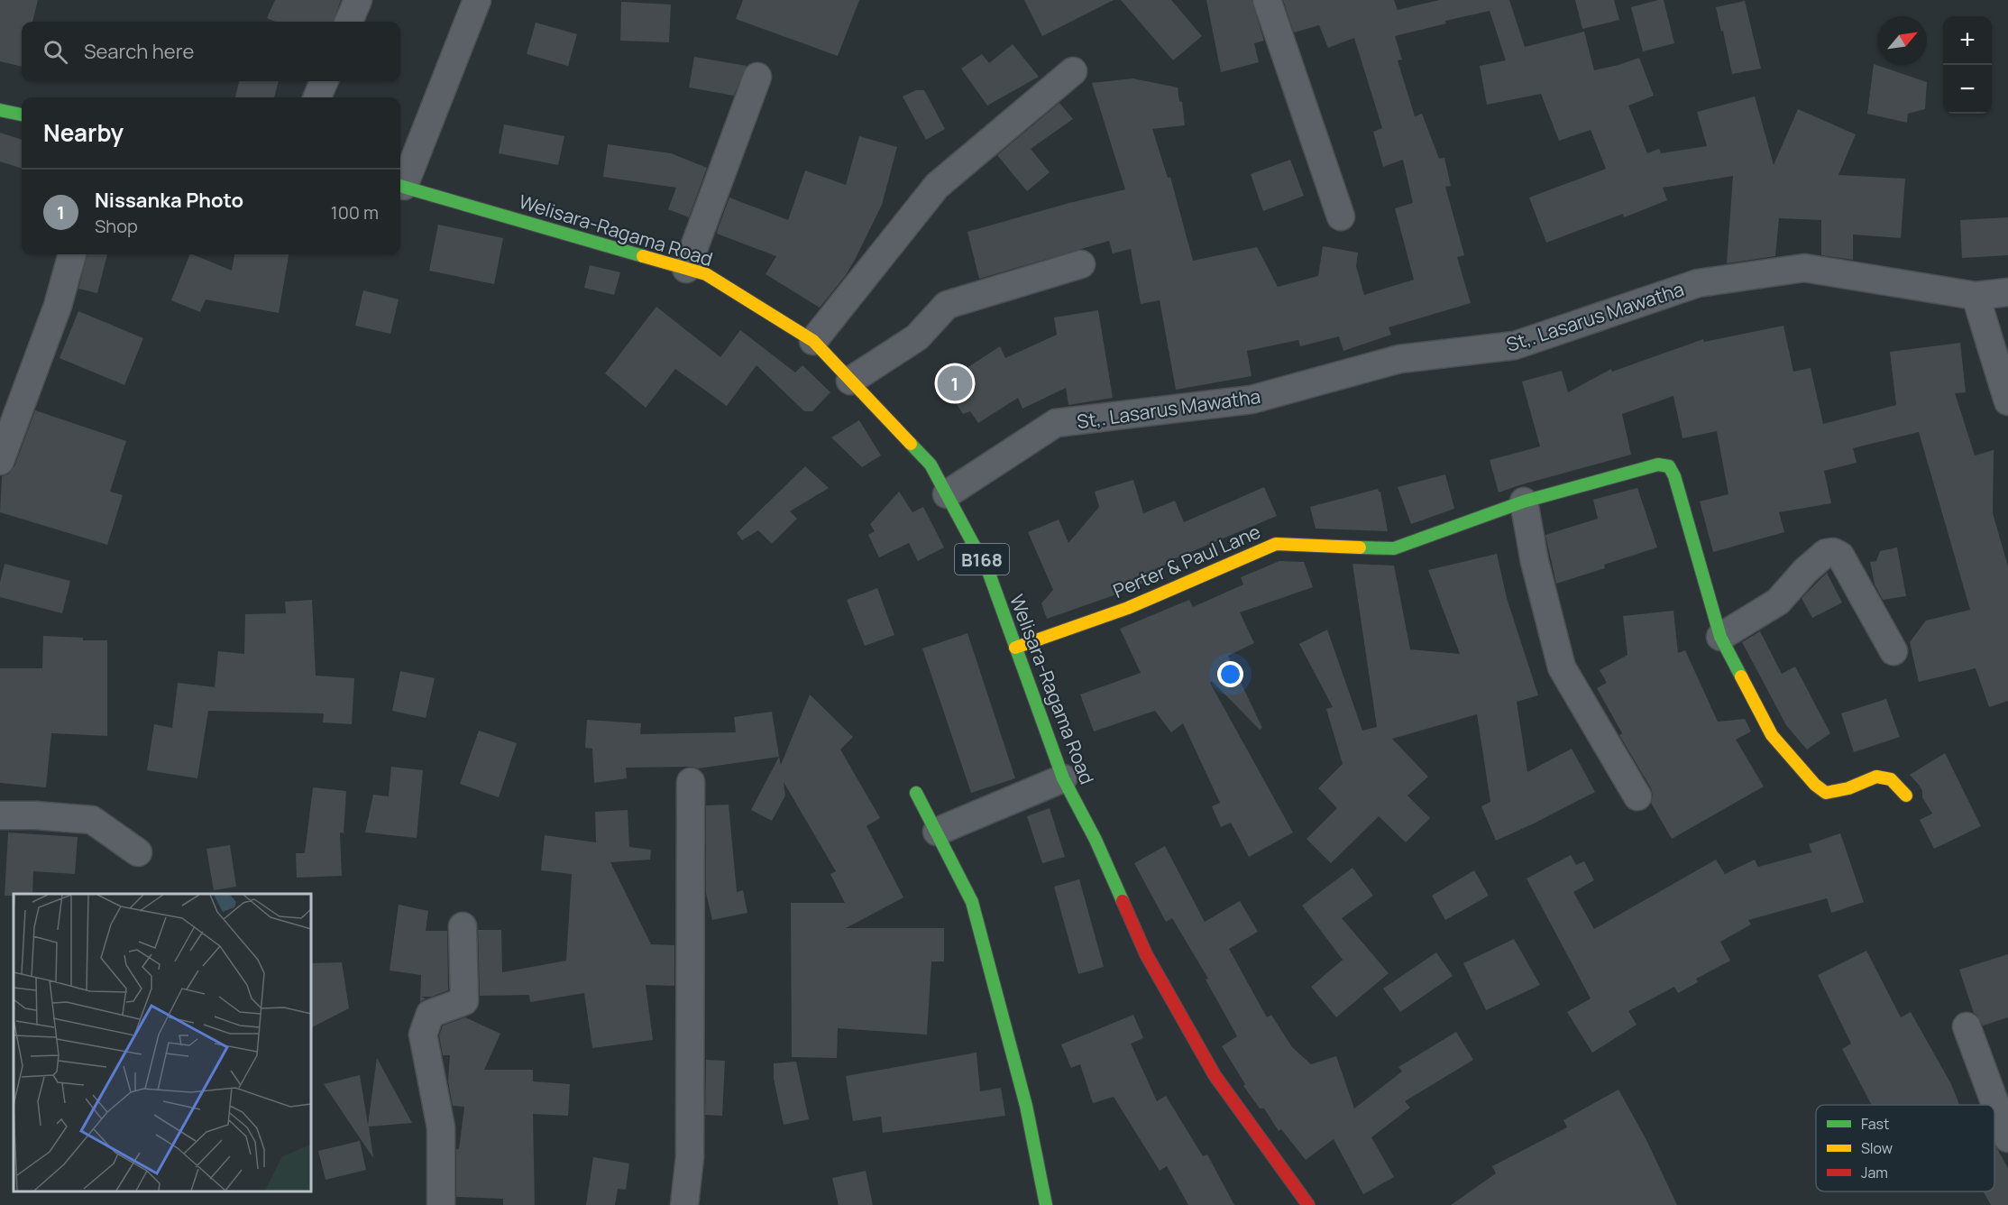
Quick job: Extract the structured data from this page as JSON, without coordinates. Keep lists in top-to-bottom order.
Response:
{
  "streets": {
    "street": [
      "Welisara-Ragama Road",
      "St,. Lasarus Mawatha",
      "B168",
      "Perter & Paul Lane"
    ]
  },
  "crossings": [
    ["Welisara-Ragama Road", "St,. Lasarus Mawatha"],
    ["Welisara-Ragama Road", "Perter & Paul Lane"]
  ],
  "legend": ["Fast", "Slow", "Jam"],
  "north": "top right",
  "page": {
    "map_buttons": ["+", "−"],
    "search": "Search here",
    "heading": "Nearby",
    "list": [
      {
        "mark": "1",
        "name": "Nissanka Photo",
        "note": "Shop",
        "value": "100 m"
      }
    ],
    "pins": "1"
  }
}
